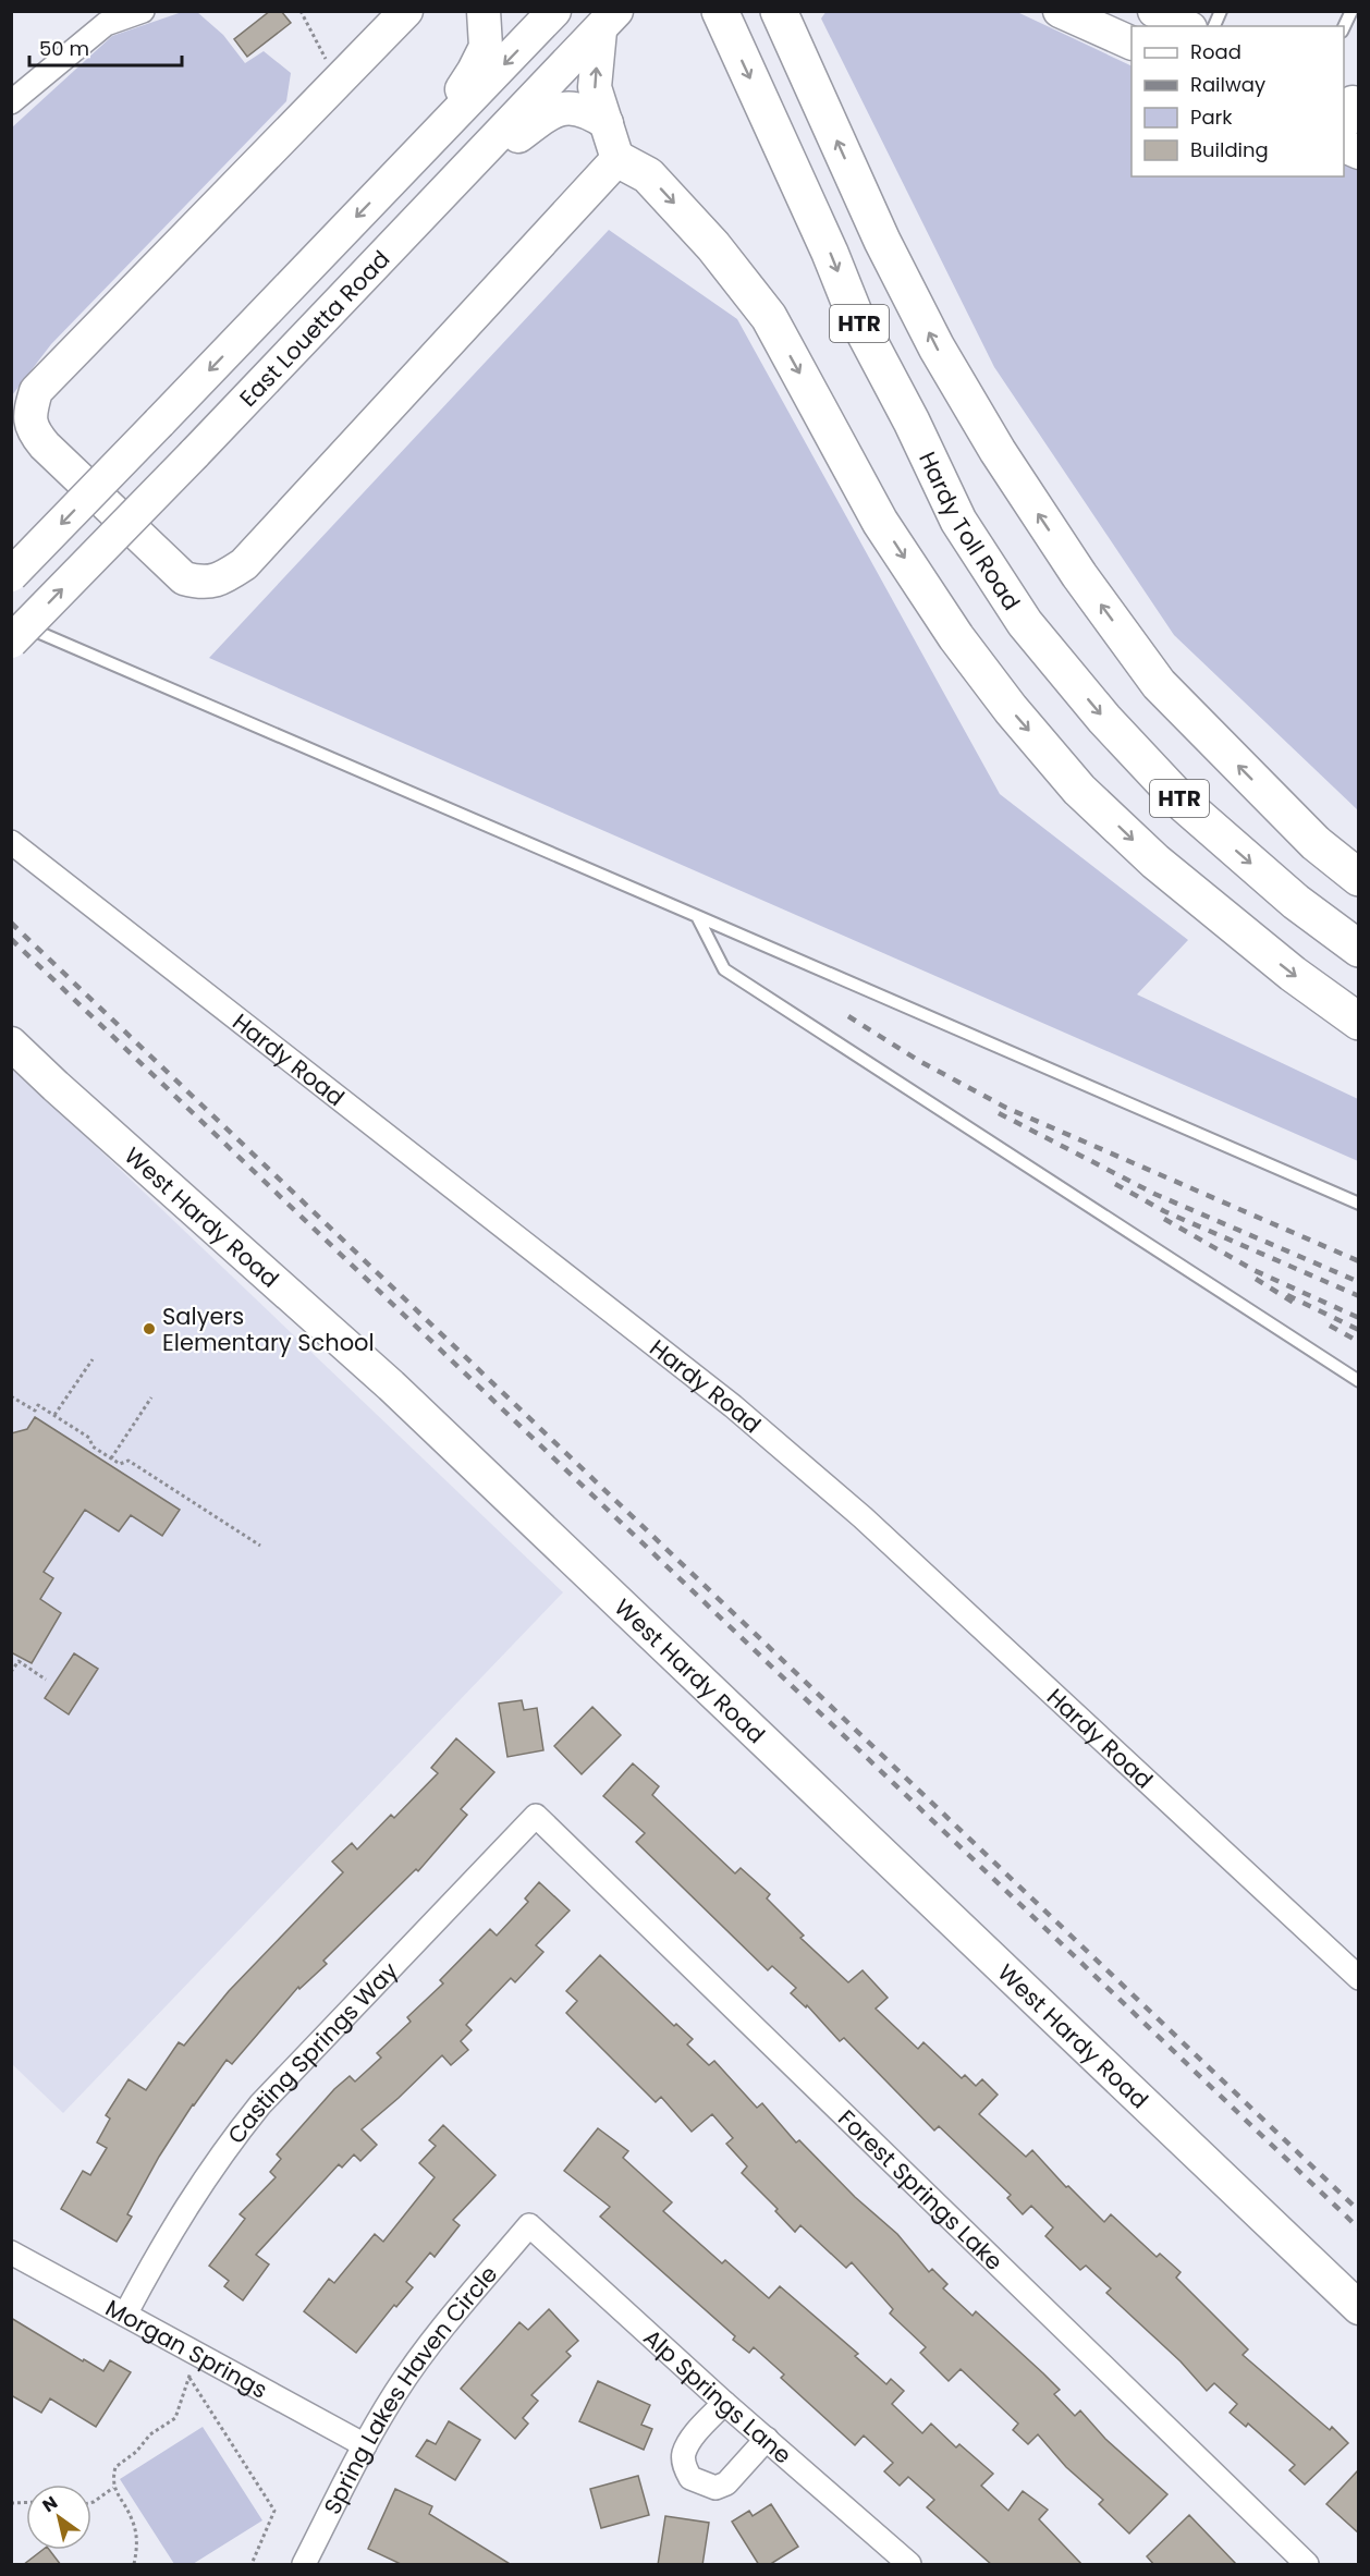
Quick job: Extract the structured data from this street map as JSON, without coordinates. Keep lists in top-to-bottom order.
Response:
{
  "streets": {
    "highway": ["HTR", "Hardy Toll Road"],
    "main road": ["East Louetta Road", "West Hardy Road"],
    "street": [
      "Hardy Road",
      "Casting Springs Way",
      "Forest Springs Lake",
      "Morgan Springs",
      "Spring Lakes Haven Circle",
      "Alp Springs Lane"
    ]
  },
  "crossings": [
    ["Casting Springs Way", "Forest Springs Lake"],
    ["Casting Springs Way", "Morgan Springs"],
    ["Morgan Springs", "Spring Lakes Haven Circle"],
    ["Spring Lakes Haven Circle", "Alp Springs Lane"]
  ],
  "places": ["Salyers Elementary School"],
  "legend": [
    "Road",
    "Railway",
    "Park",
    "Building"
  ],
  "scale_bar": "50 m",
  "north": "top left"
}
